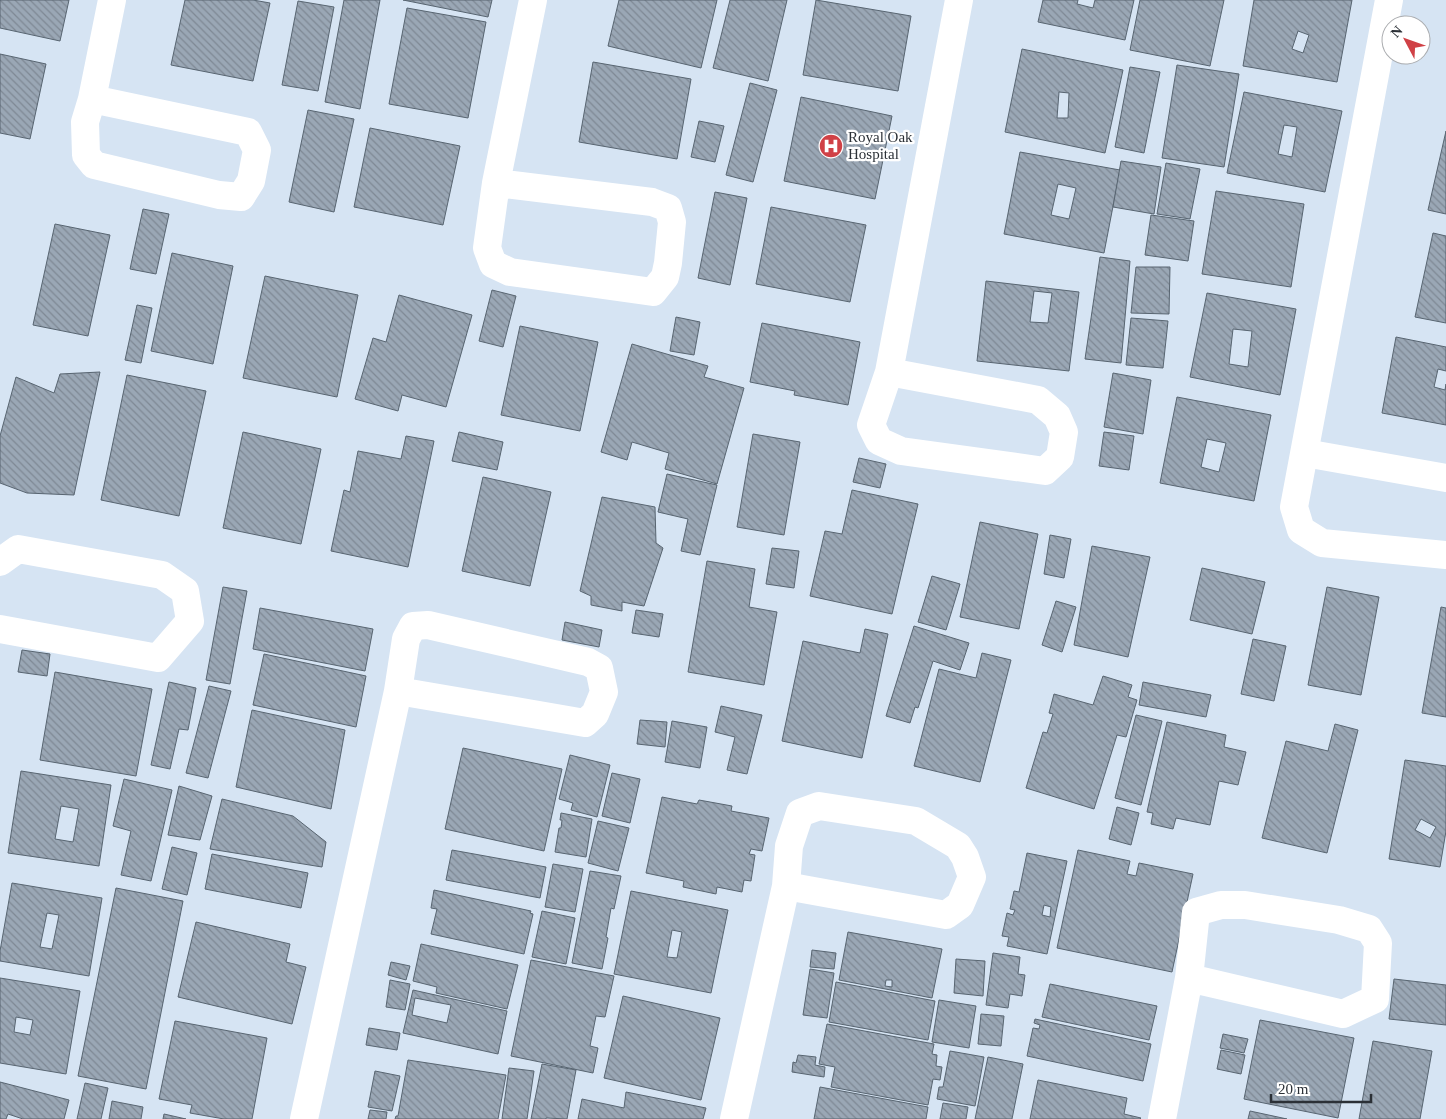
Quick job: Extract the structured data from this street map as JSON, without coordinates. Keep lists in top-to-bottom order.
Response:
{
  "places": {
    "hospital": ["Royal Oak Hospital"]
  },
  "scale_bar": "20 m",
  "north": "top left"
}
